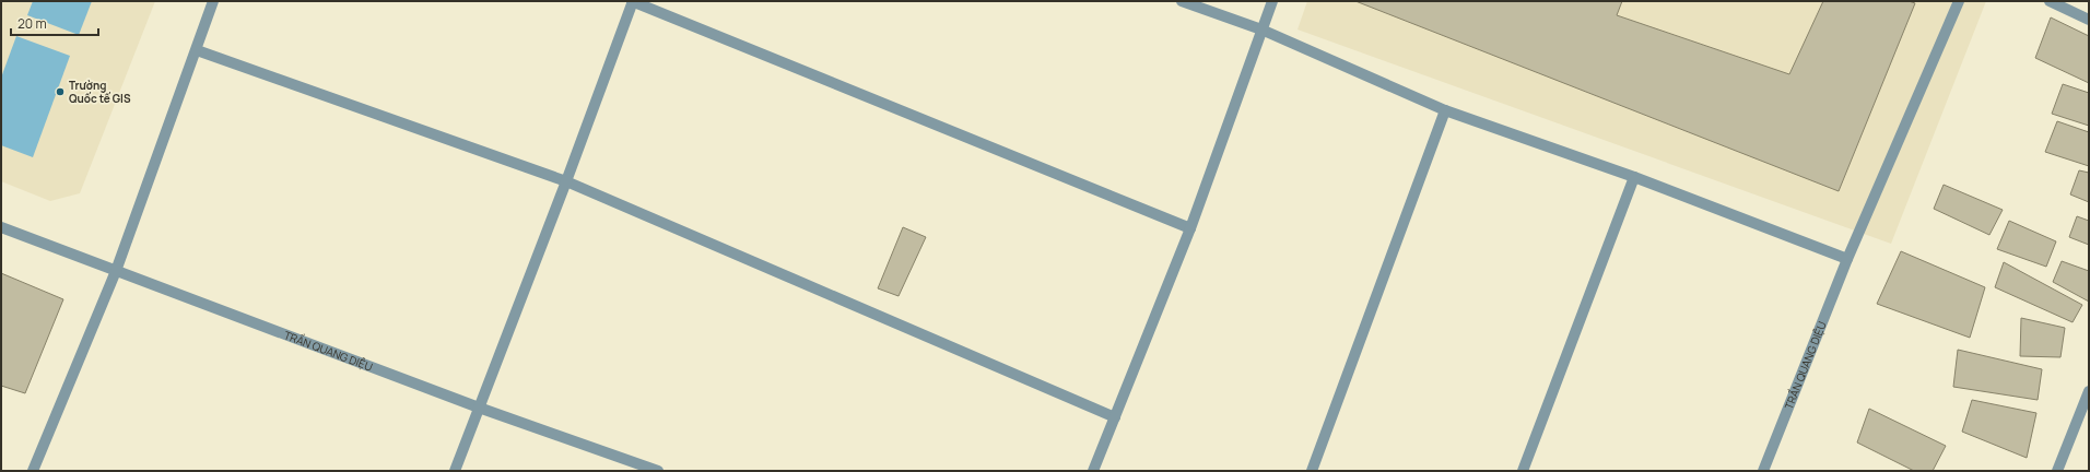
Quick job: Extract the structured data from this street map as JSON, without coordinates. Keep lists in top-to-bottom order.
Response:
{
  "streets": {
    "street": ["TRẦN QUANG DIỆU"]
  },
  "places": ["Trường Quốc tế GIS"],
  "scale_bar": "20 m"
}
